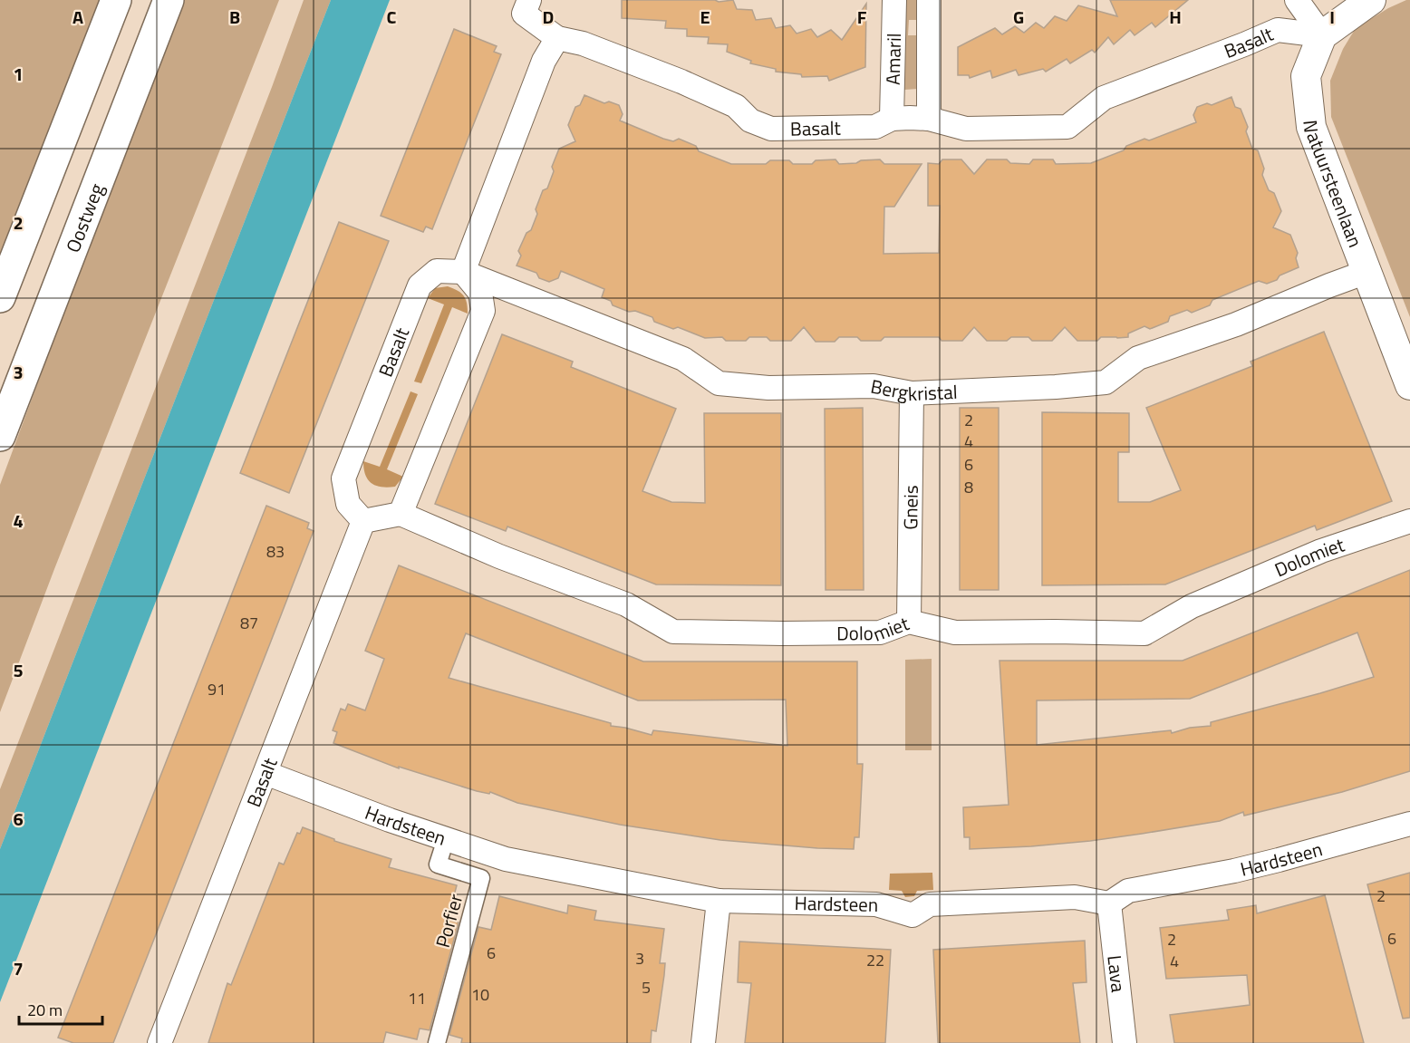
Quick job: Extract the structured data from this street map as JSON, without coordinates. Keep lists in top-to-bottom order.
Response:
{
  "streets": {
    "main road": ["Oostweg"],
    "street": [
      "Basalt",
      "Amaril",
      "Natuursteenlaan",
      "Bergkristal",
      "Gneis",
      "Dolomiet",
      "Hardsteen",
      "Porfier",
      "Lava"
    ]
  },
  "crossings": [
    ["Basalt", "Amaril"],
    ["Basalt", "Natuursteenlaan"],
    ["Basalt", "Bergkristal"],
    ["Basalt", "Hardsteen"],
    ["Natuursteenlaan", "Bergkristal"],
    ["Bergkristal", "Gneis"],
    ["Gneis", "Dolomiet"],
    ["Hardsteen", "Porfier"],
    ["Hardsteen", "Lava"]
  ],
  "house_numbers": [
    "2",
    "4",
    "6",
    "8",
    "83",
    "87",
    "91",
    "2",
    "6",
    "2",
    "6",
    "3",
    "22",
    "4",
    "5",
    "10",
    "11"
  ],
  "scale_bar": "20 m",
  "grid": {
    "columns": [
      "A",
      "B",
      "C",
      "D",
      "E",
      "F",
      "G",
      "H",
      "I"
    ],
    "rows": [
      "1",
      "2",
      "3",
      "4",
      "5",
      "6",
      "7"
    ]
  }
}
